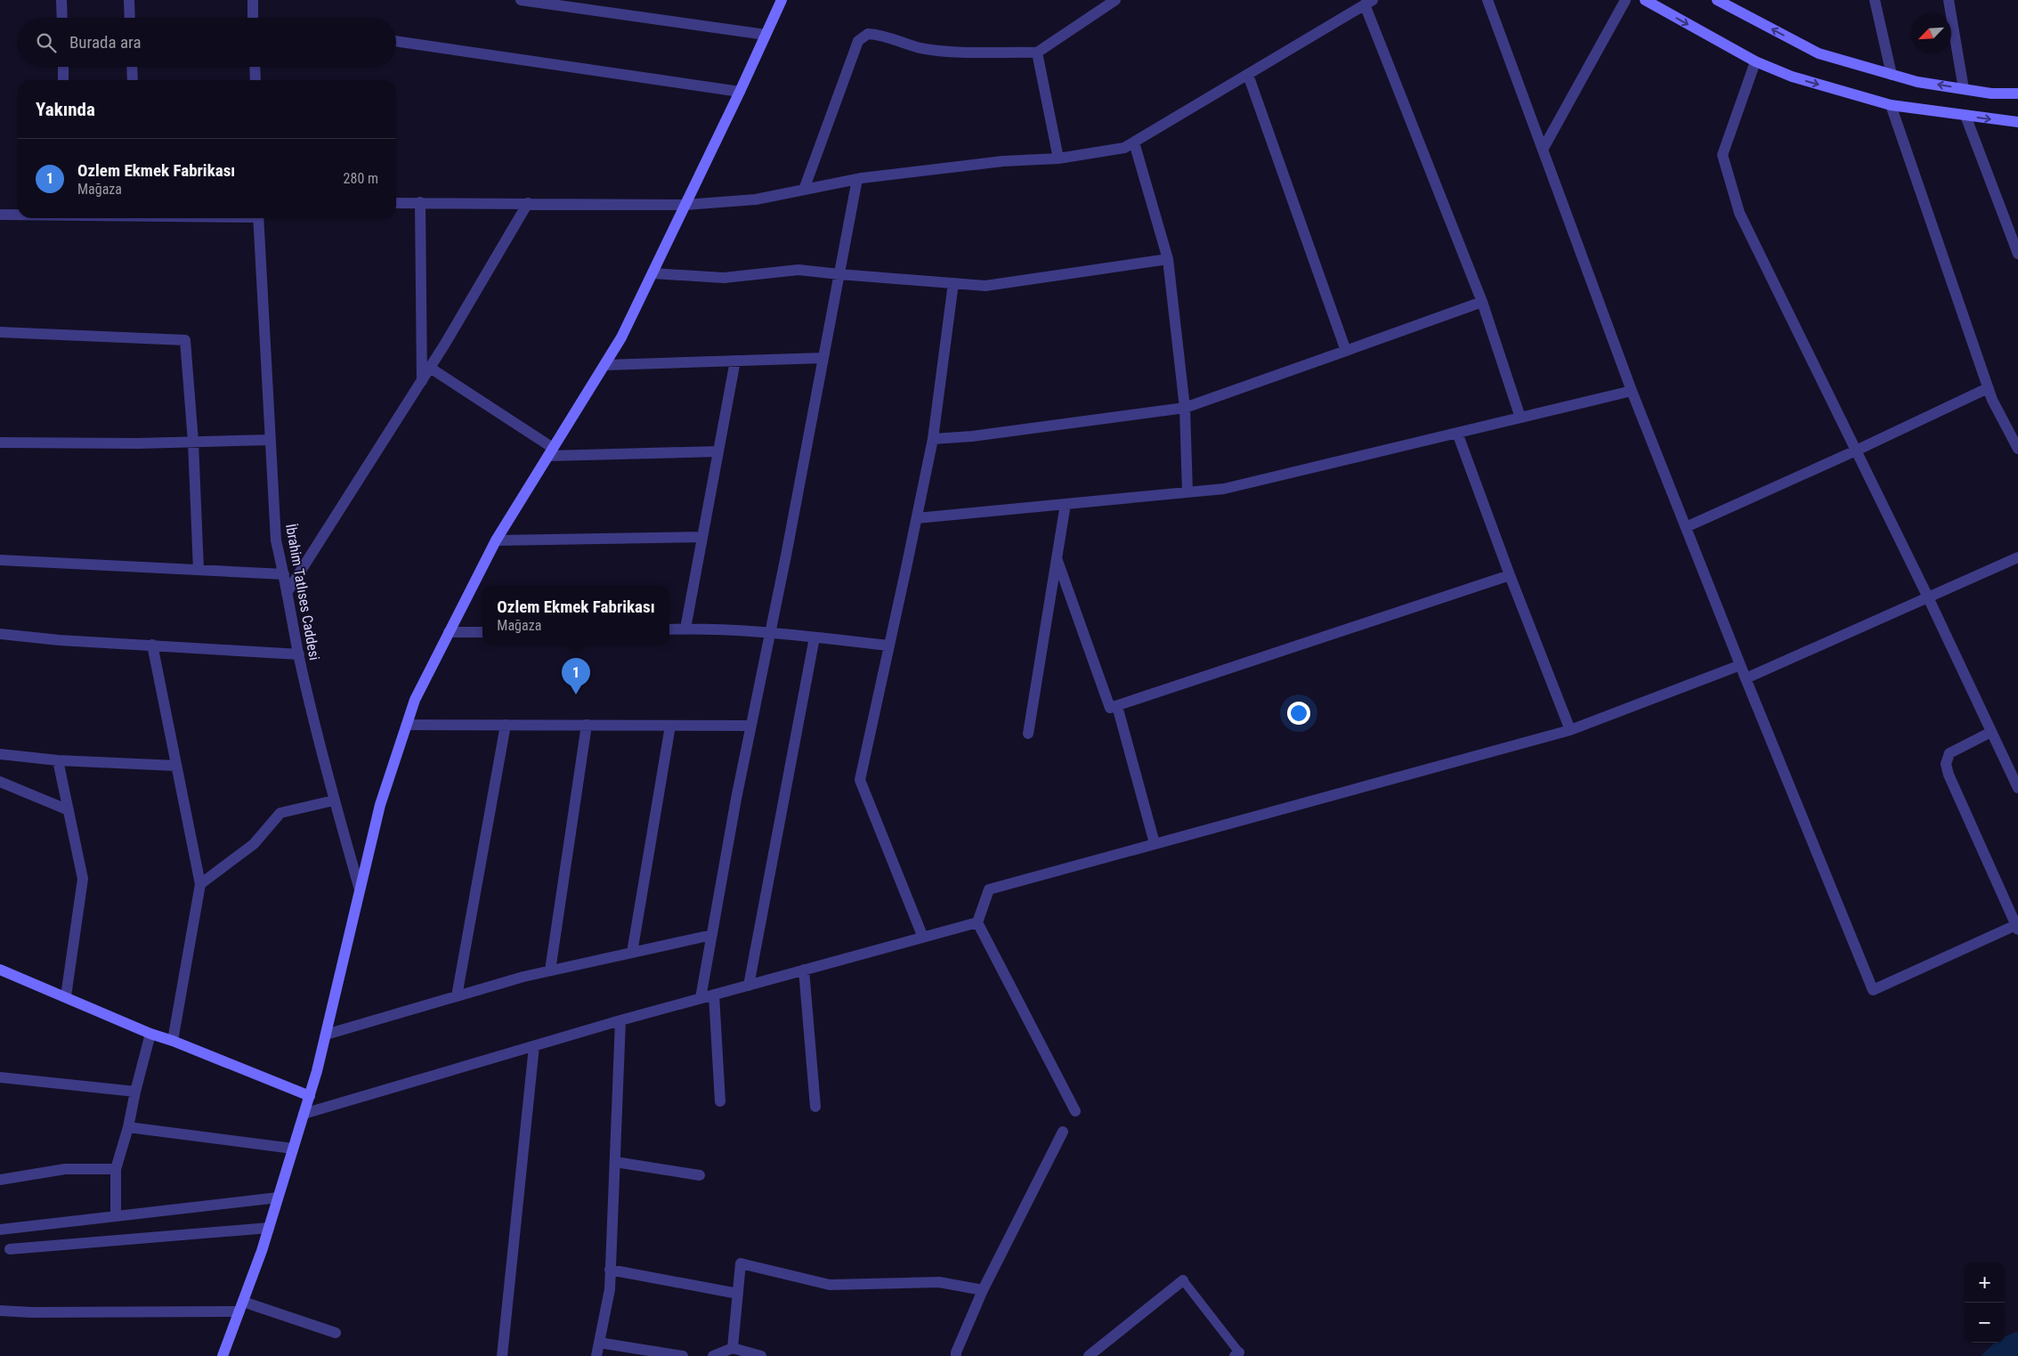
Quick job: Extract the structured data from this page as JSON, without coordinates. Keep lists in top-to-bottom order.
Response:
{
  "streets": {
    "street": ["İbrahim Tatlıses Caddesi"]
  },
  "north": "bottom left",
  "page": {
    "search": "Burada ara",
    "heading": "Yakında",
    "list": [
      {
        "mark": "1",
        "name": "Ozlem Ekmek Fabrikası",
        "note": "Mağaza",
        "value": "280 m"
      }
    ],
    "popup": ["Ozlem Ekmek Fabrikası", "Mağaza"],
    "pins": "1",
    "map_buttons": ["+", "−"]
  }
}
